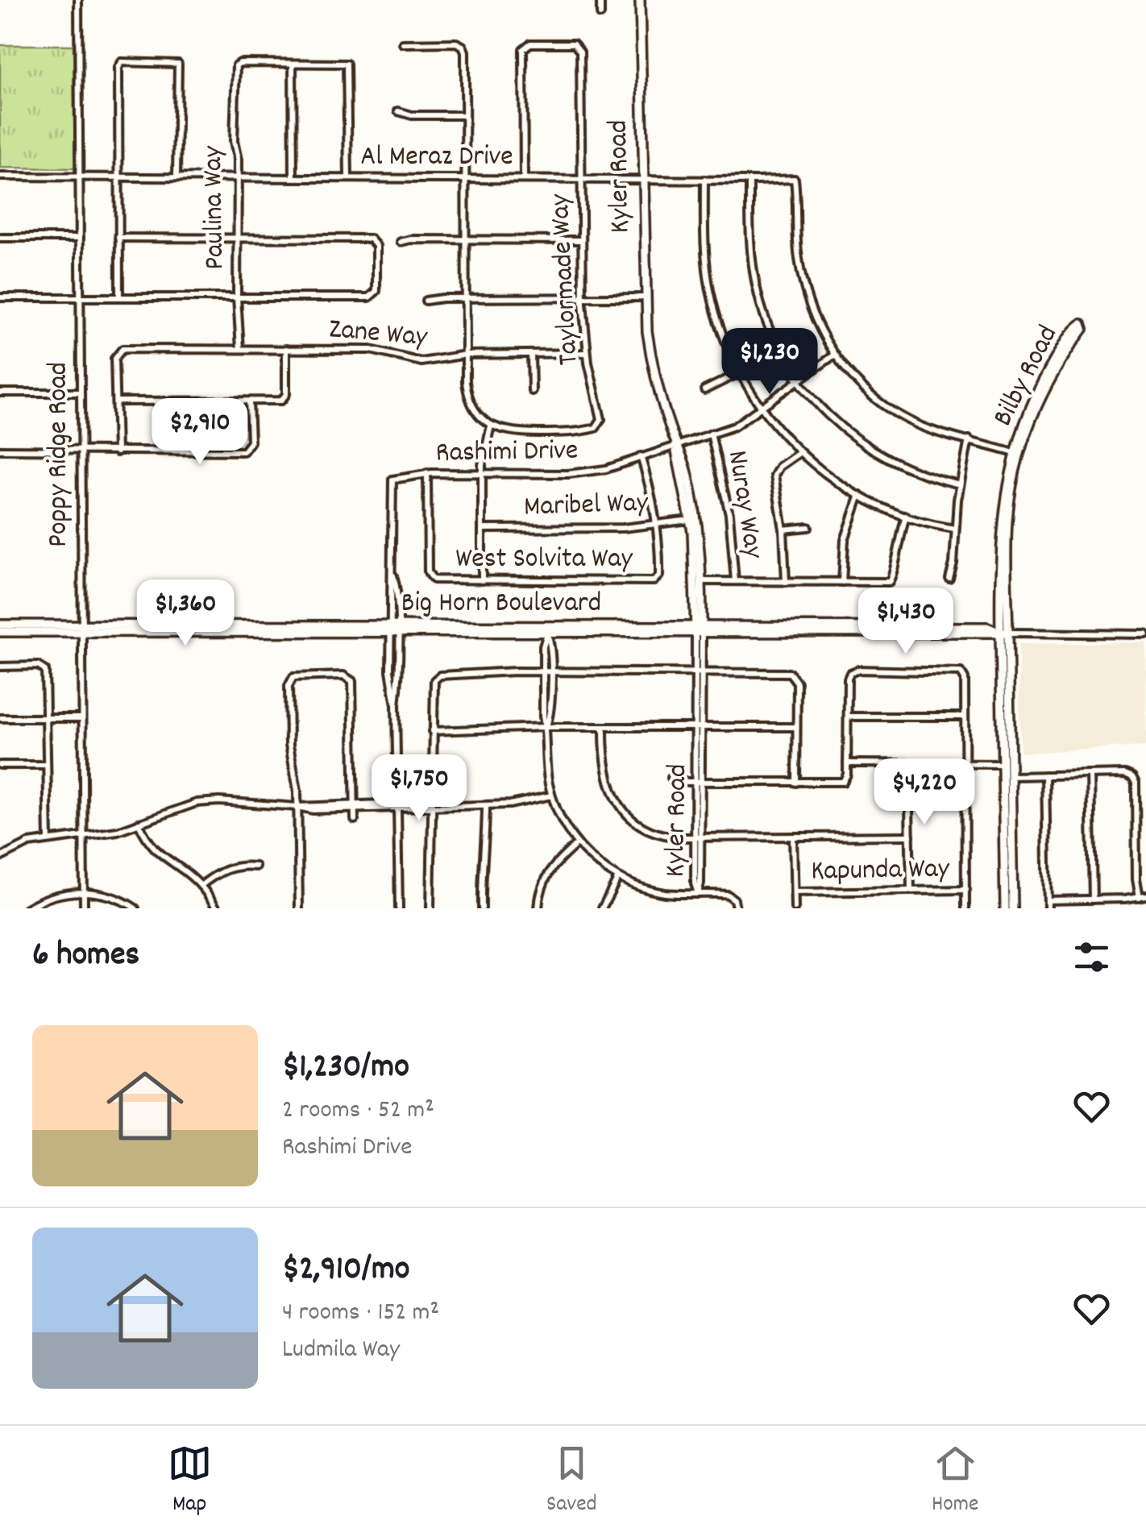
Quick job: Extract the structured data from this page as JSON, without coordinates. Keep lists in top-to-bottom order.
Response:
{
  "streets": {
    "main road": ["Kyler Road", "Bilby Road", "Big Horn Boulevard"],
    "street": [
      "Al Meraz Drive",
      "Paulina Way",
      "Taylormade Way",
      "Zane Way",
      "Rashimi Drive",
      "Poppy Ridge Road",
      "Nuray Way",
      "Maribel Way",
      "West Solvita Way",
      "Kapunda Way"
    ]
  },
  "crossings": [
    ["Al Meraz Drive", "Kyler Road"],
    ["Al Meraz Drive", "Paulina Way"],
    ["Al Meraz Drive", "Taylormade Way"],
    ["Al Meraz Drive", "Rashimi Drive"],
    ["Al Meraz Drive", "Poppy Ridge Road"],
    ["Kyler Road", "Rashimi Drive"],
    ["Kyler Road", "Maribel Way"],
    ["Kyler Road", "Big Horn Boulevard"],
    ["Paulina Way", "Zane Way"],
    ["Taylormade Way", "Zane Way"],
    ["Bilby Road", "Big Horn Boulevard"],
    ["Rashimi Drive", "Nuray Way"],
    ["Rashimi Drive", "West Solvita Way"],
    ["Rashimi Drive", "Big Horn Boulevard"],
    ["Poppy Ridge Road", "Big Horn Boulevard"],
    ["Maribel Way", "West Solvita Way"]
  ],
  "page": {
    "price": [
      "$1,230",
      "$2,910",
      "$1,360",
      "$1,430",
      "$1,750",
      "$4,220"
    ],
    "heading": "6 homes",
    "list": [
      {
        "name": "$1,230/mo",
        "note": "2 rooms · 52 m² · Rashimi Drive"
      },
      {
        "name": "$2,910/mo",
        "note": "4 rooms · 152 m² · Ludmila Way"
      }
    ],
    "tabs": ["Map", "Saved", "Home"]
  }
}
